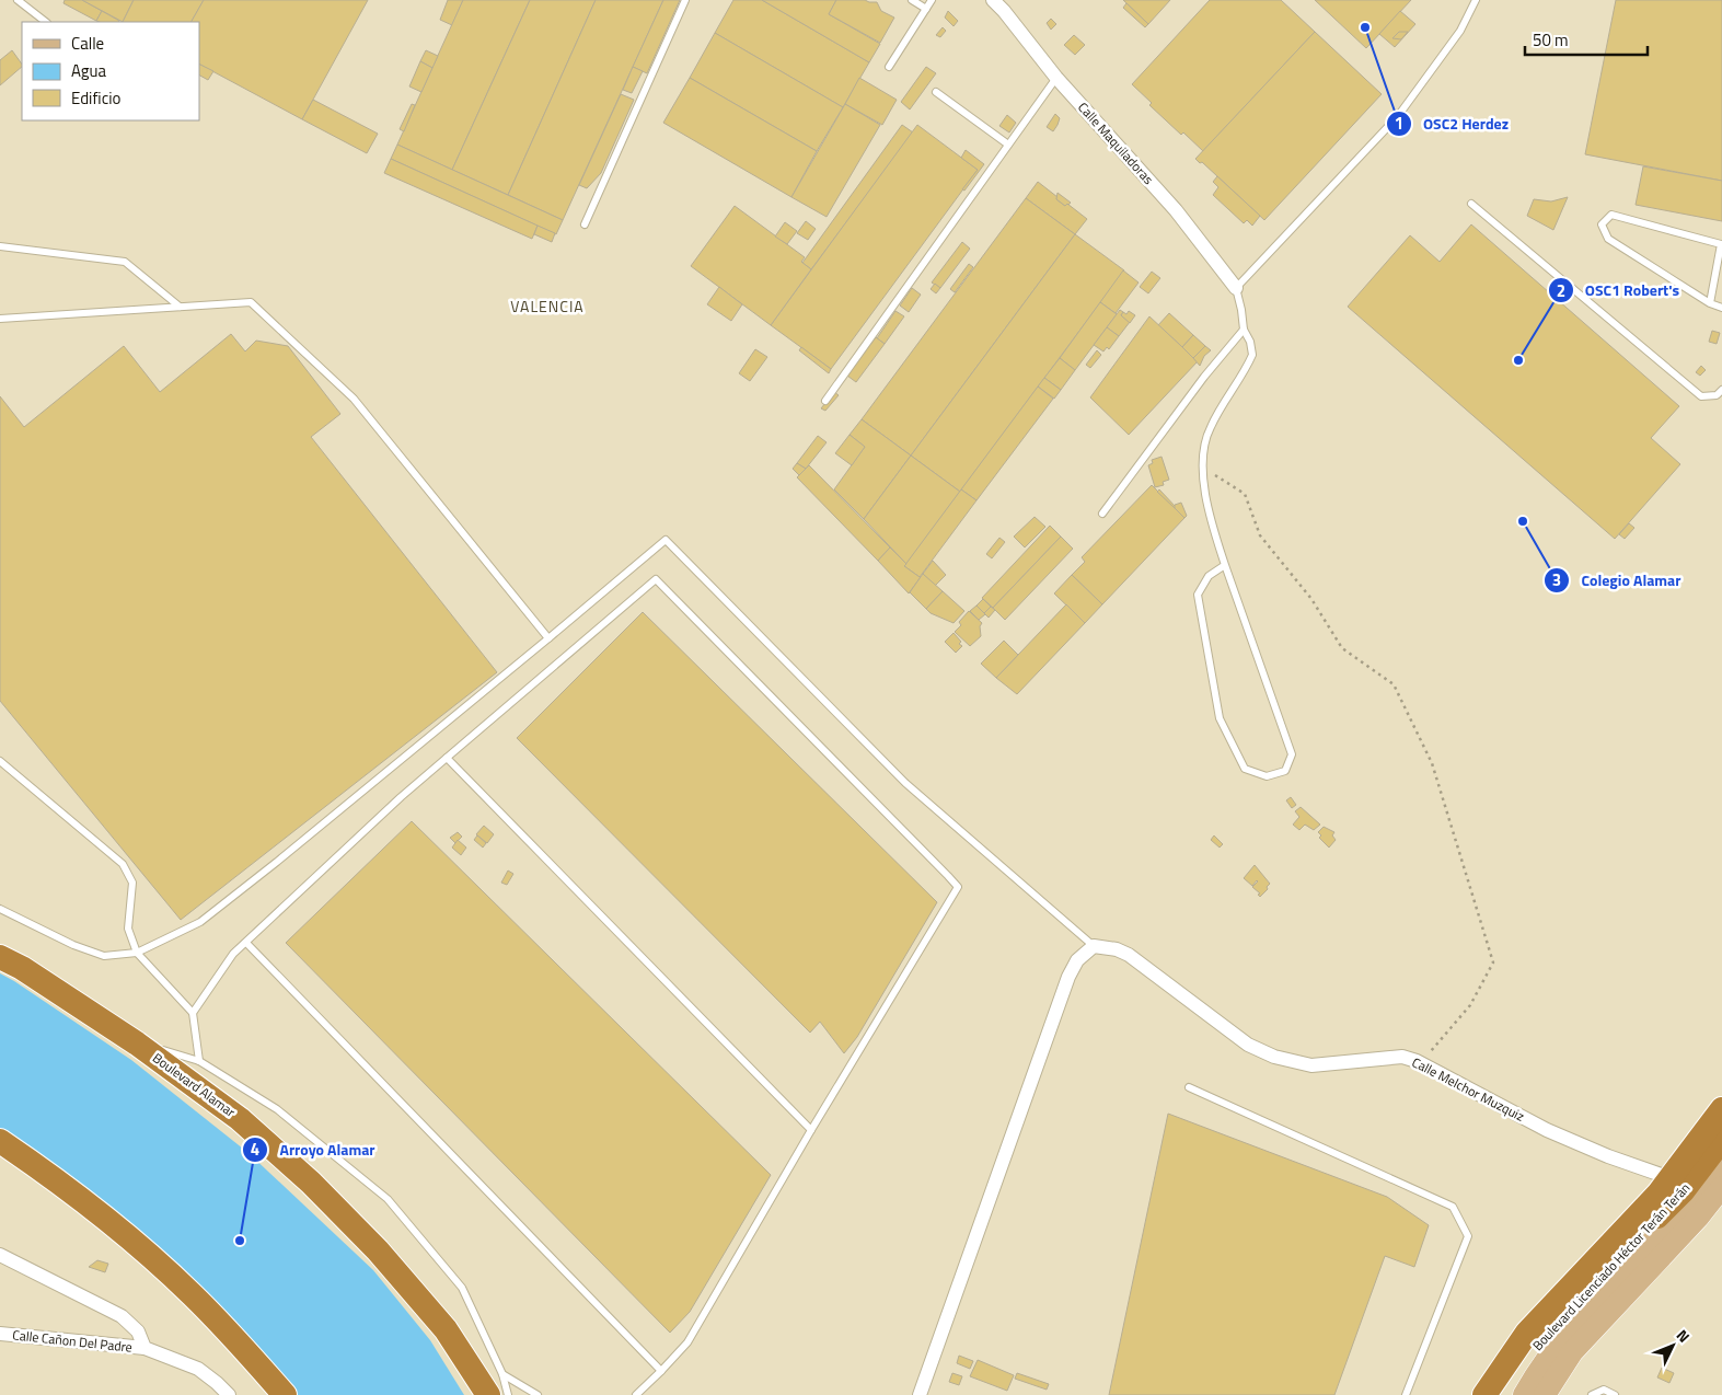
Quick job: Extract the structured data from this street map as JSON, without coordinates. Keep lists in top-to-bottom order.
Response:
{
  "streets": {
    "highway": ["Boulevard Alamar", "Boulevard Licenciado Héctor Terán Terán"],
    "street": ["Calle Maquiladoras", "Calle Melchor Muzquiz", "Calle Cañon Del Padre"]
  },
  "crossings": [
    ["Calle Melchor Muzquiz", "Boulevard Licenciado Héctor Terán Terán"]
  ],
  "districts": ["VALENCIA"],
  "places": [
    "OSC2 Herdez",
    "OSC1 Robert's",
    "Colegio Alamar",
    "Arroyo Alamar"
  ],
  "legend": ["Calle", "Agua", "Edificio"],
  "scale_bar": "50 m",
  "north": "top right"
}
